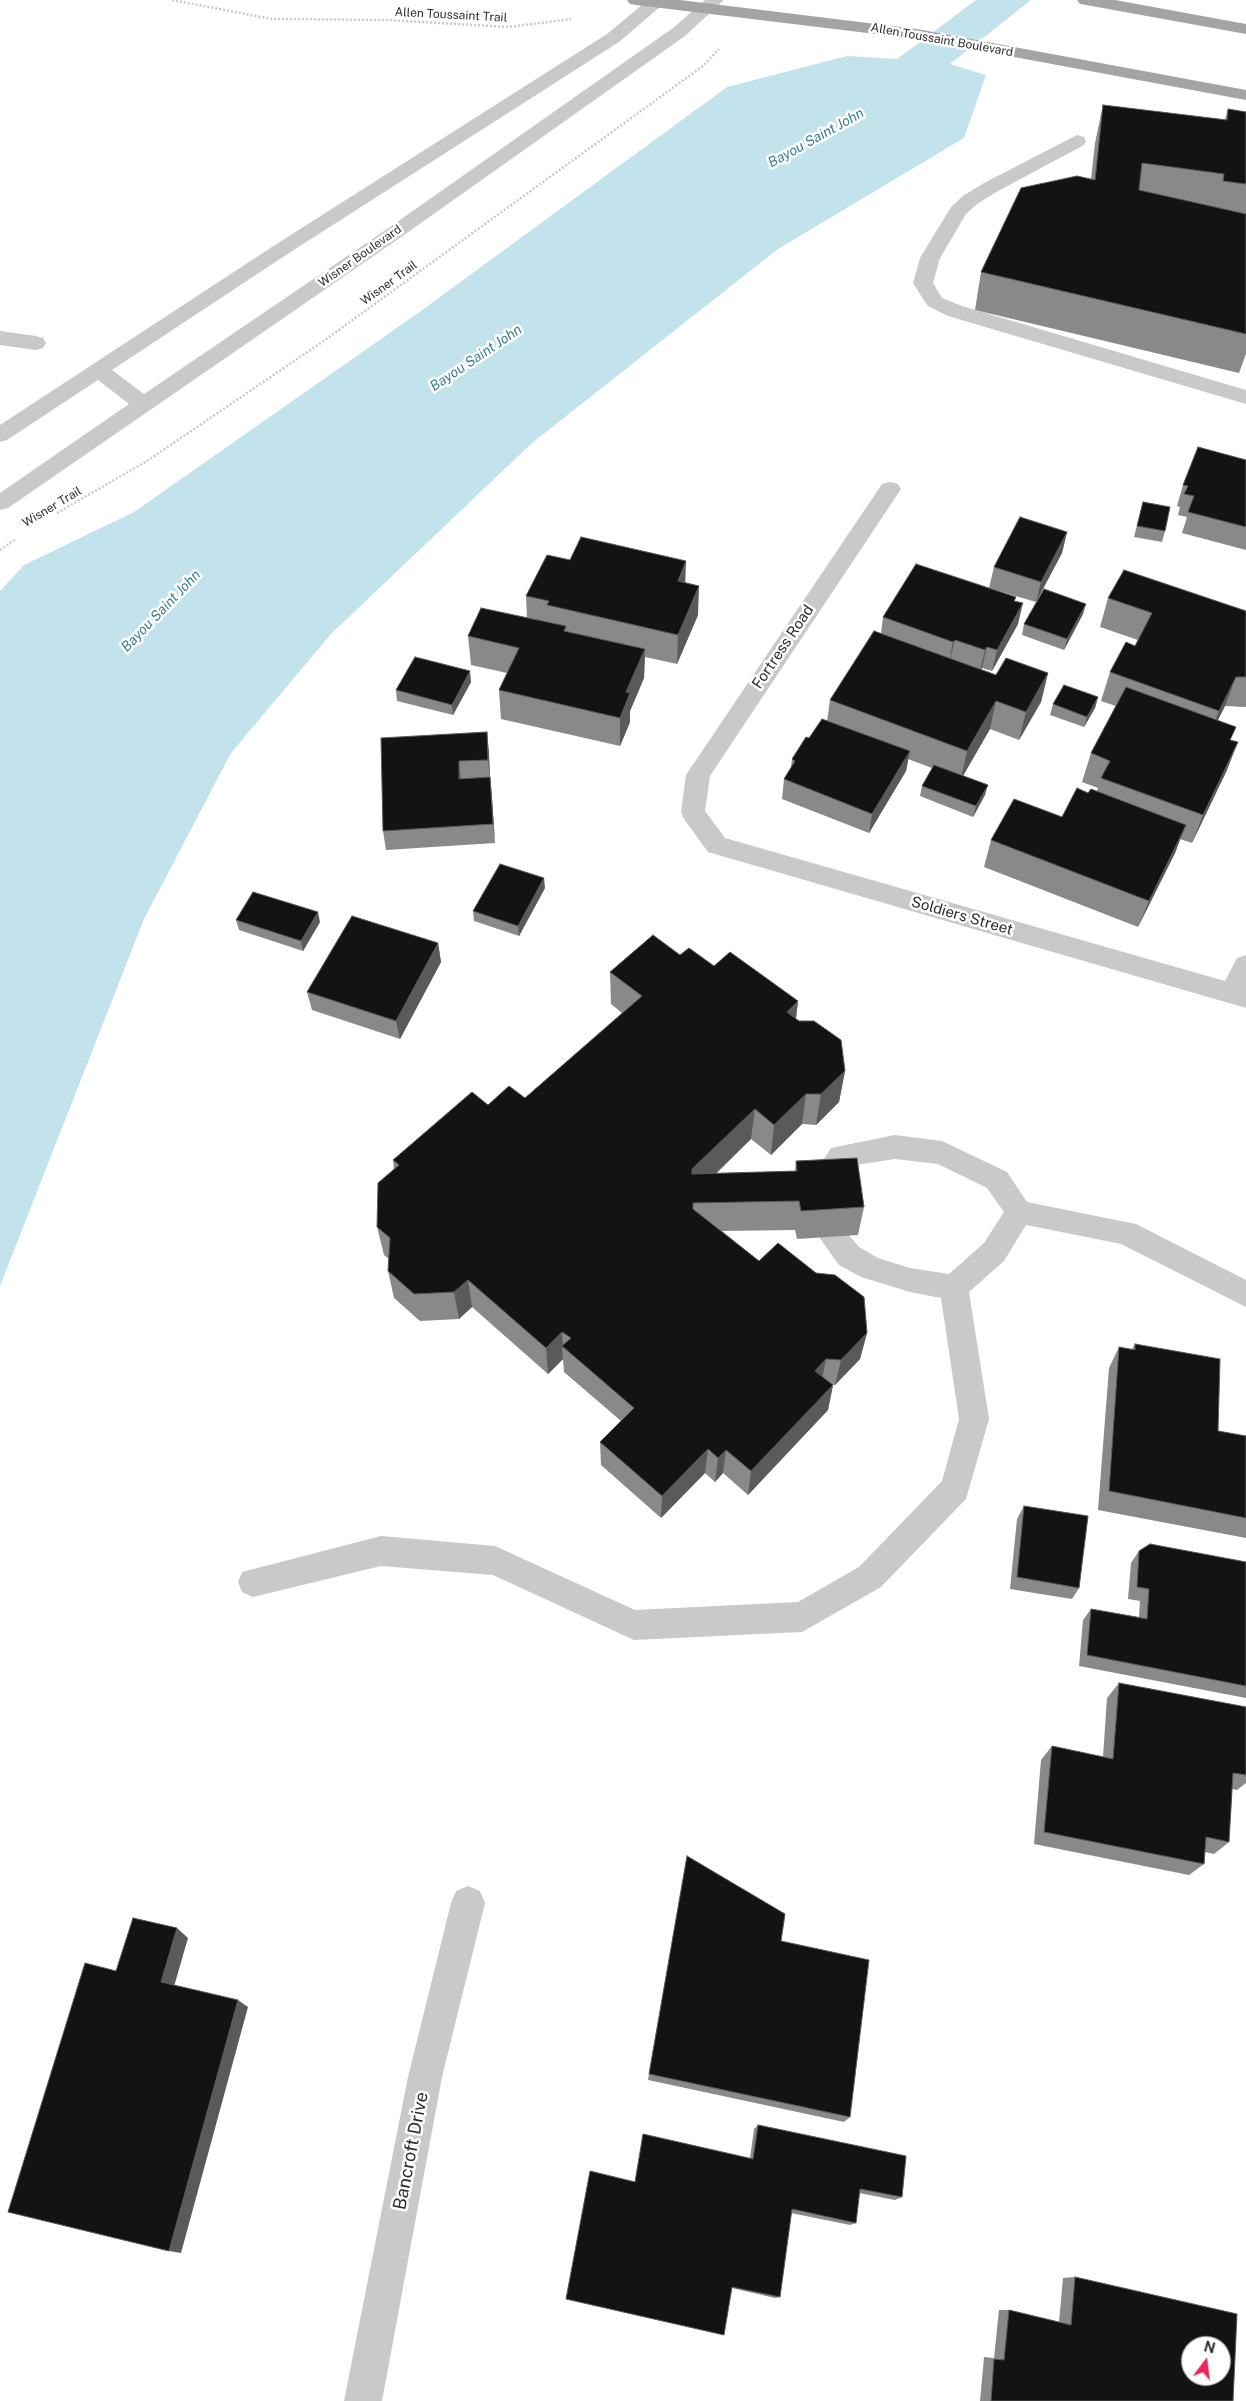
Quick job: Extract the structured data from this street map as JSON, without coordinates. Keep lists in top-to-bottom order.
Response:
{
  "streets": {
    "main road": ["Allen Toussaint Boulevard"],
    "street": [
      "Wisner Boulevard",
      "Fortress Road",
      "Soldiers Street",
      "Bancroft Drive"
    ],
    "path": ["Allen Toussaint Trail", "Wisner Trail"]
  },
  "crossings": [
    ["Allen Toussaint Boulevard", "Wisner Boulevard"],
    ["Allen Toussaint Boulevard", "Wisner Trail"],
    ["Fortress Road", "Soldiers Street"]
  ],
  "water": ["Bayou Saint John"],
  "north": "top"
}
